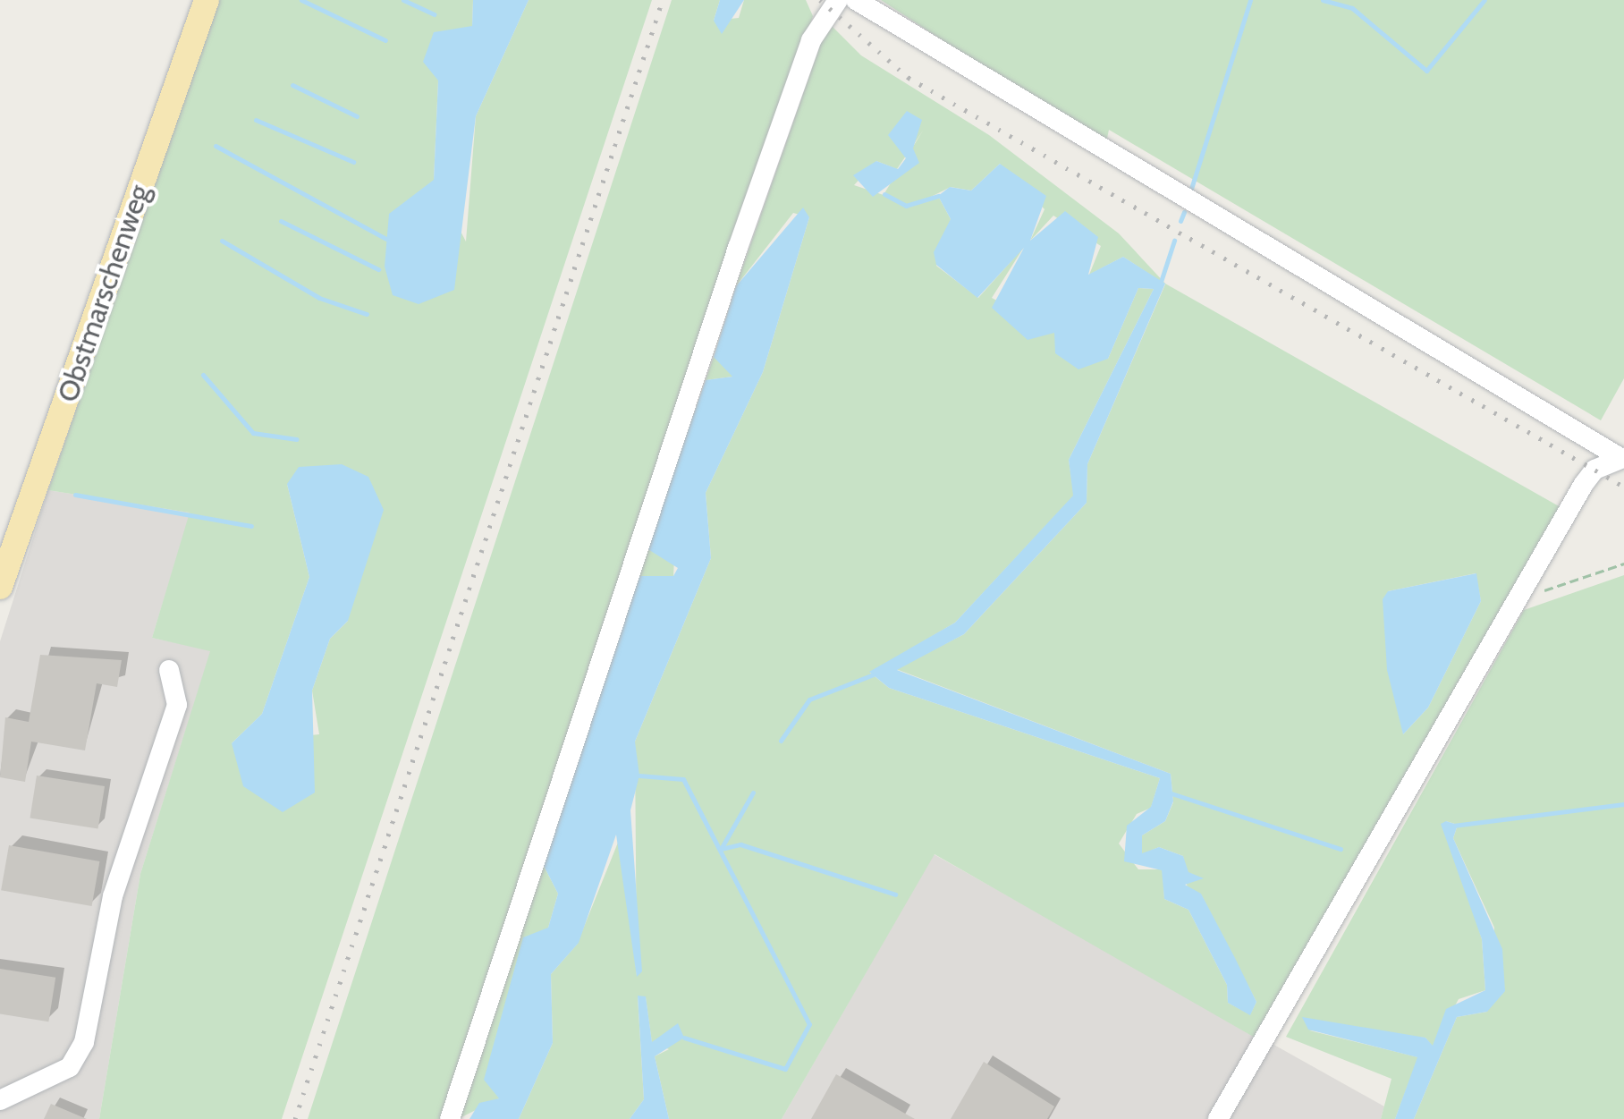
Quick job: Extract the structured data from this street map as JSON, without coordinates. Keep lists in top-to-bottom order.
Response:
{
  "streets": {
    "main road": ["Obstmarschenweg"]
  }
}
